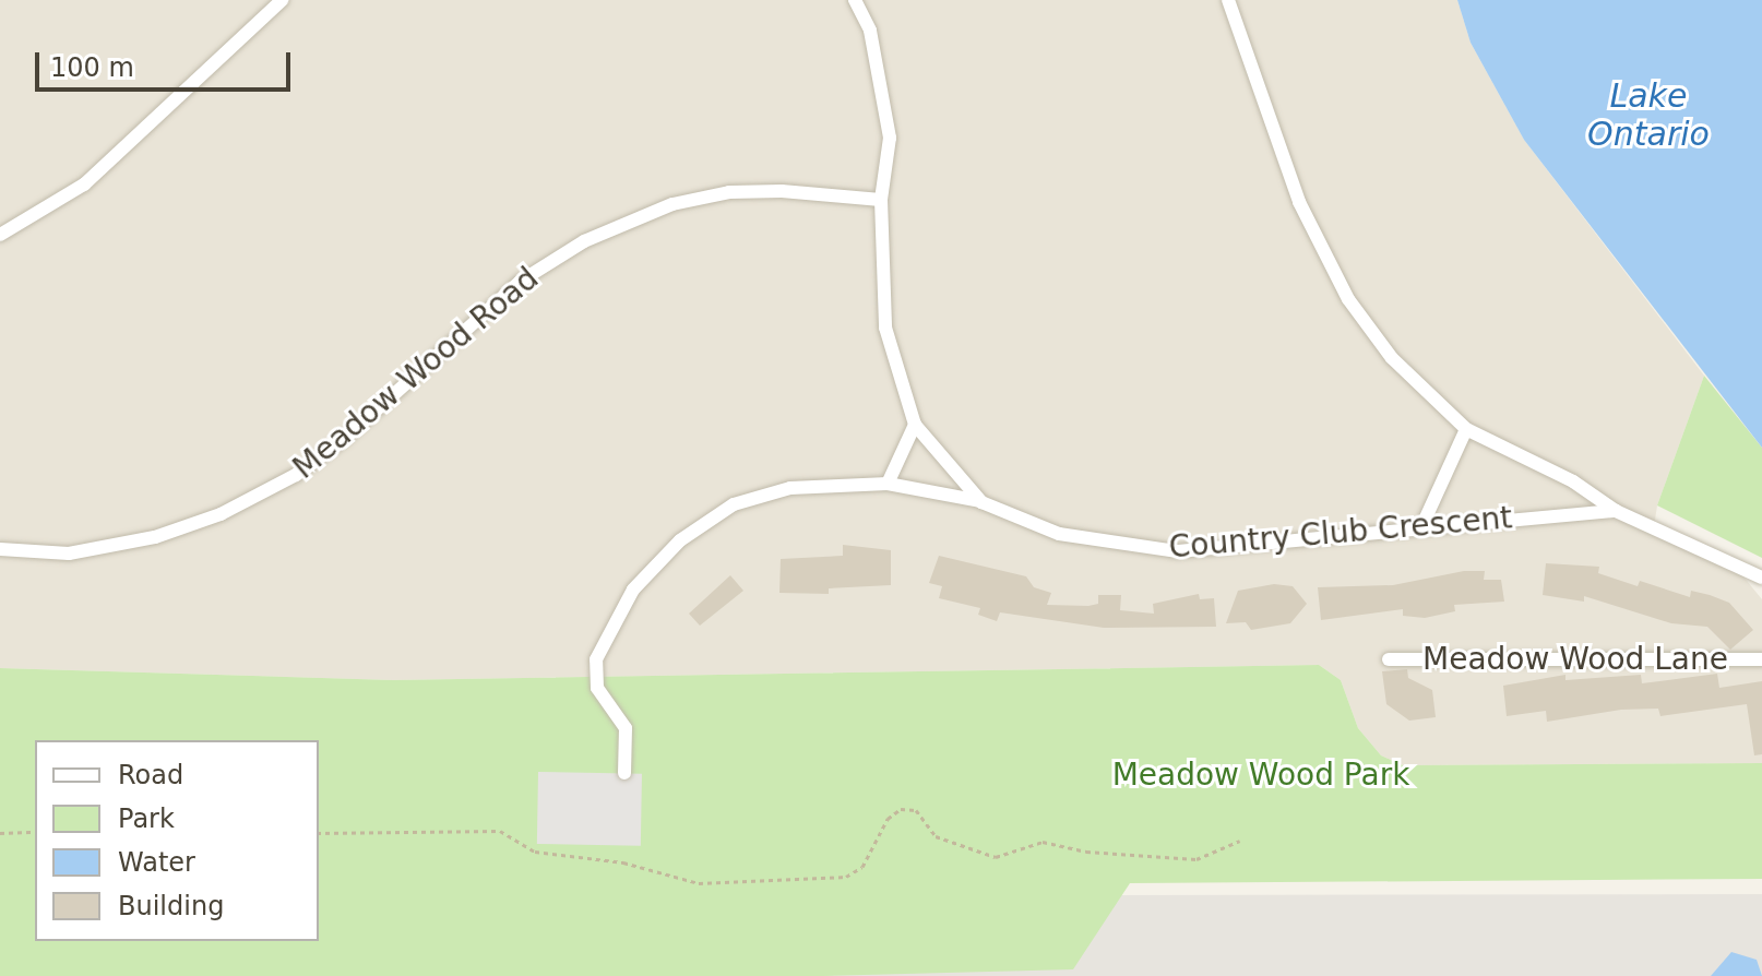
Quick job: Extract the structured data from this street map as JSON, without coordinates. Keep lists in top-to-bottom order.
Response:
{
  "streets": {
    "street": ["Meadow Wood Road", "Country Club Crescent", "Meadow Wood Lane"]
  },
  "crossings": [
    ["Meadow Wood Road", "Country Club Crescent"]
  ],
  "water": ["Lake Ontario"],
  "parks": ["Meadow Wood Park"],
  "legend": [
    "Road",
    "Park",
    "Water",
    "Building"
  ],
  "scale_bar": "100 m"
}
